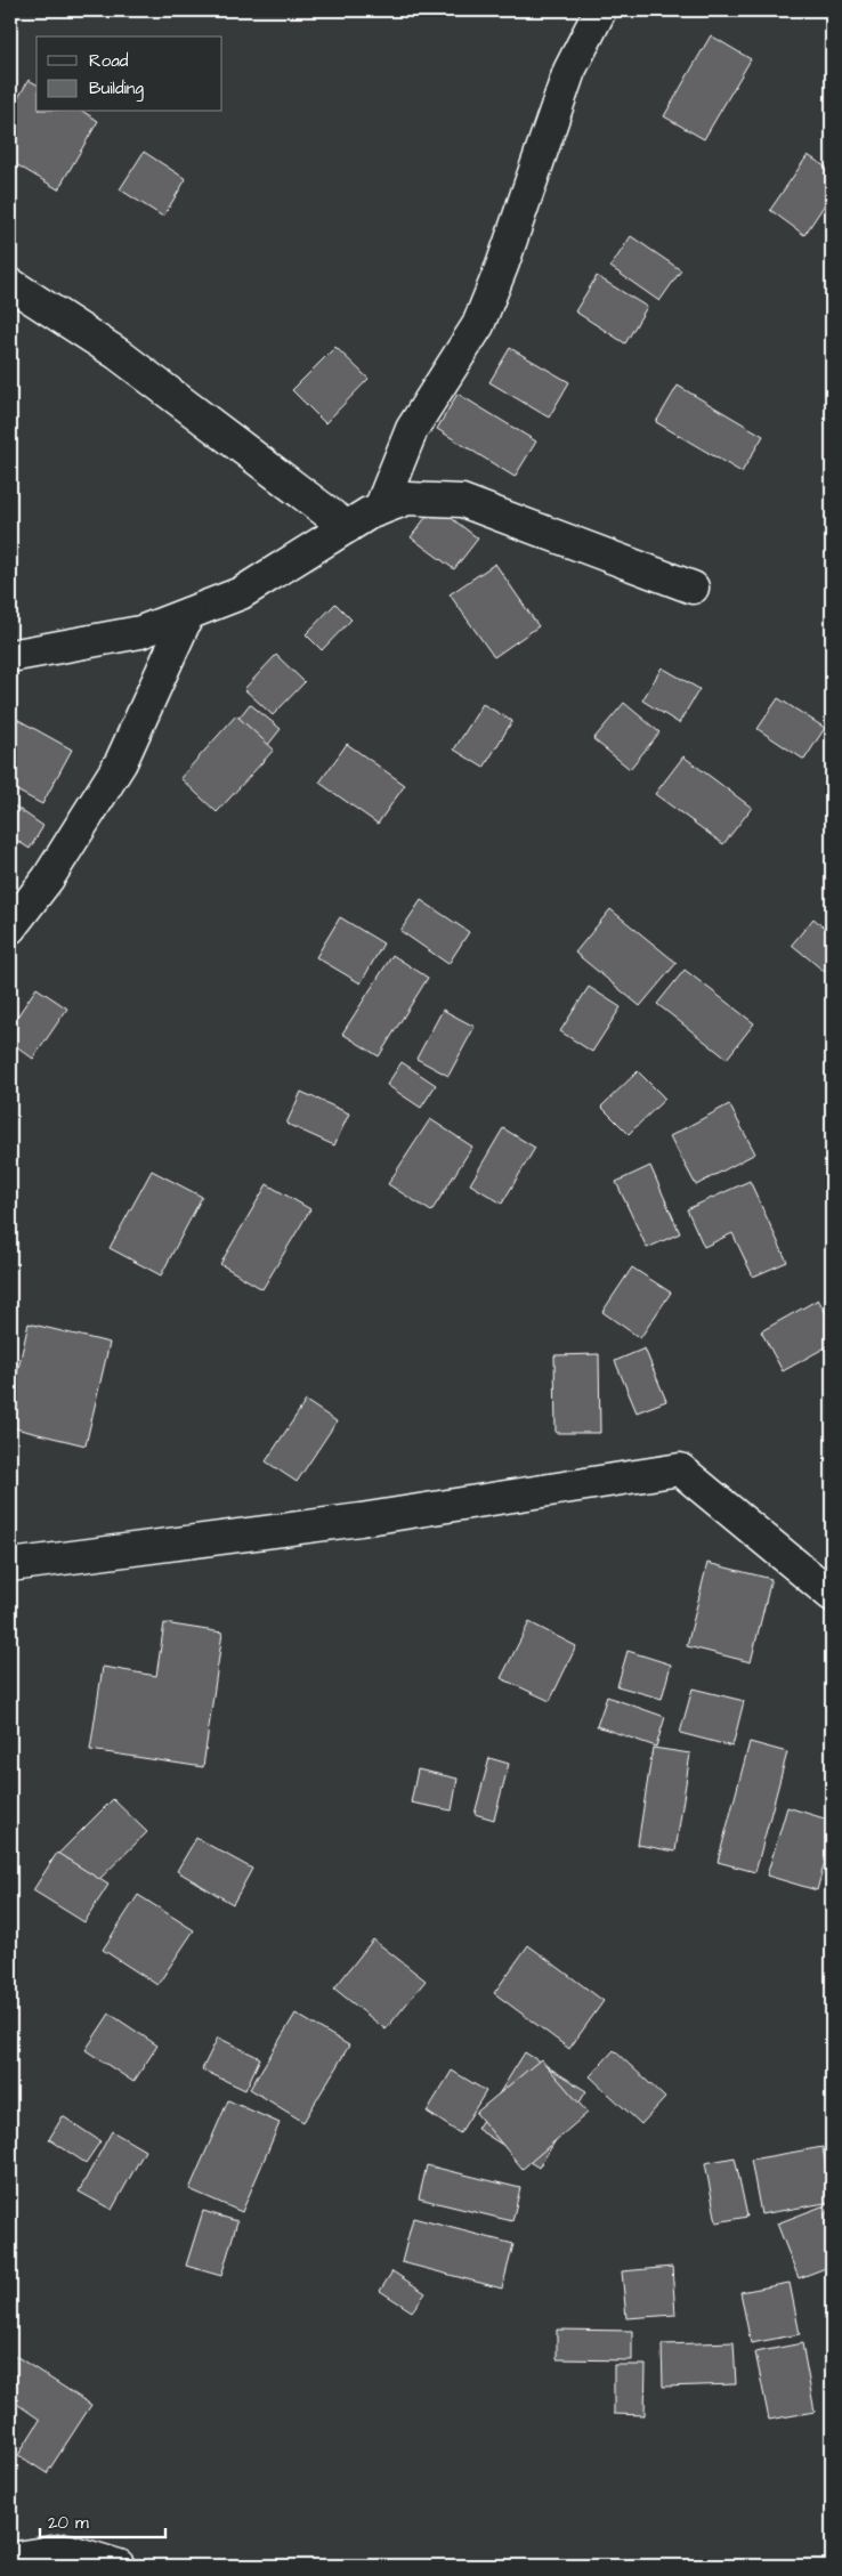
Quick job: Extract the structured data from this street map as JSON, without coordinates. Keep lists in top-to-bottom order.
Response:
{
  "legend": ["Road", "Building"],
  "scale_bar": "20 m"
}
